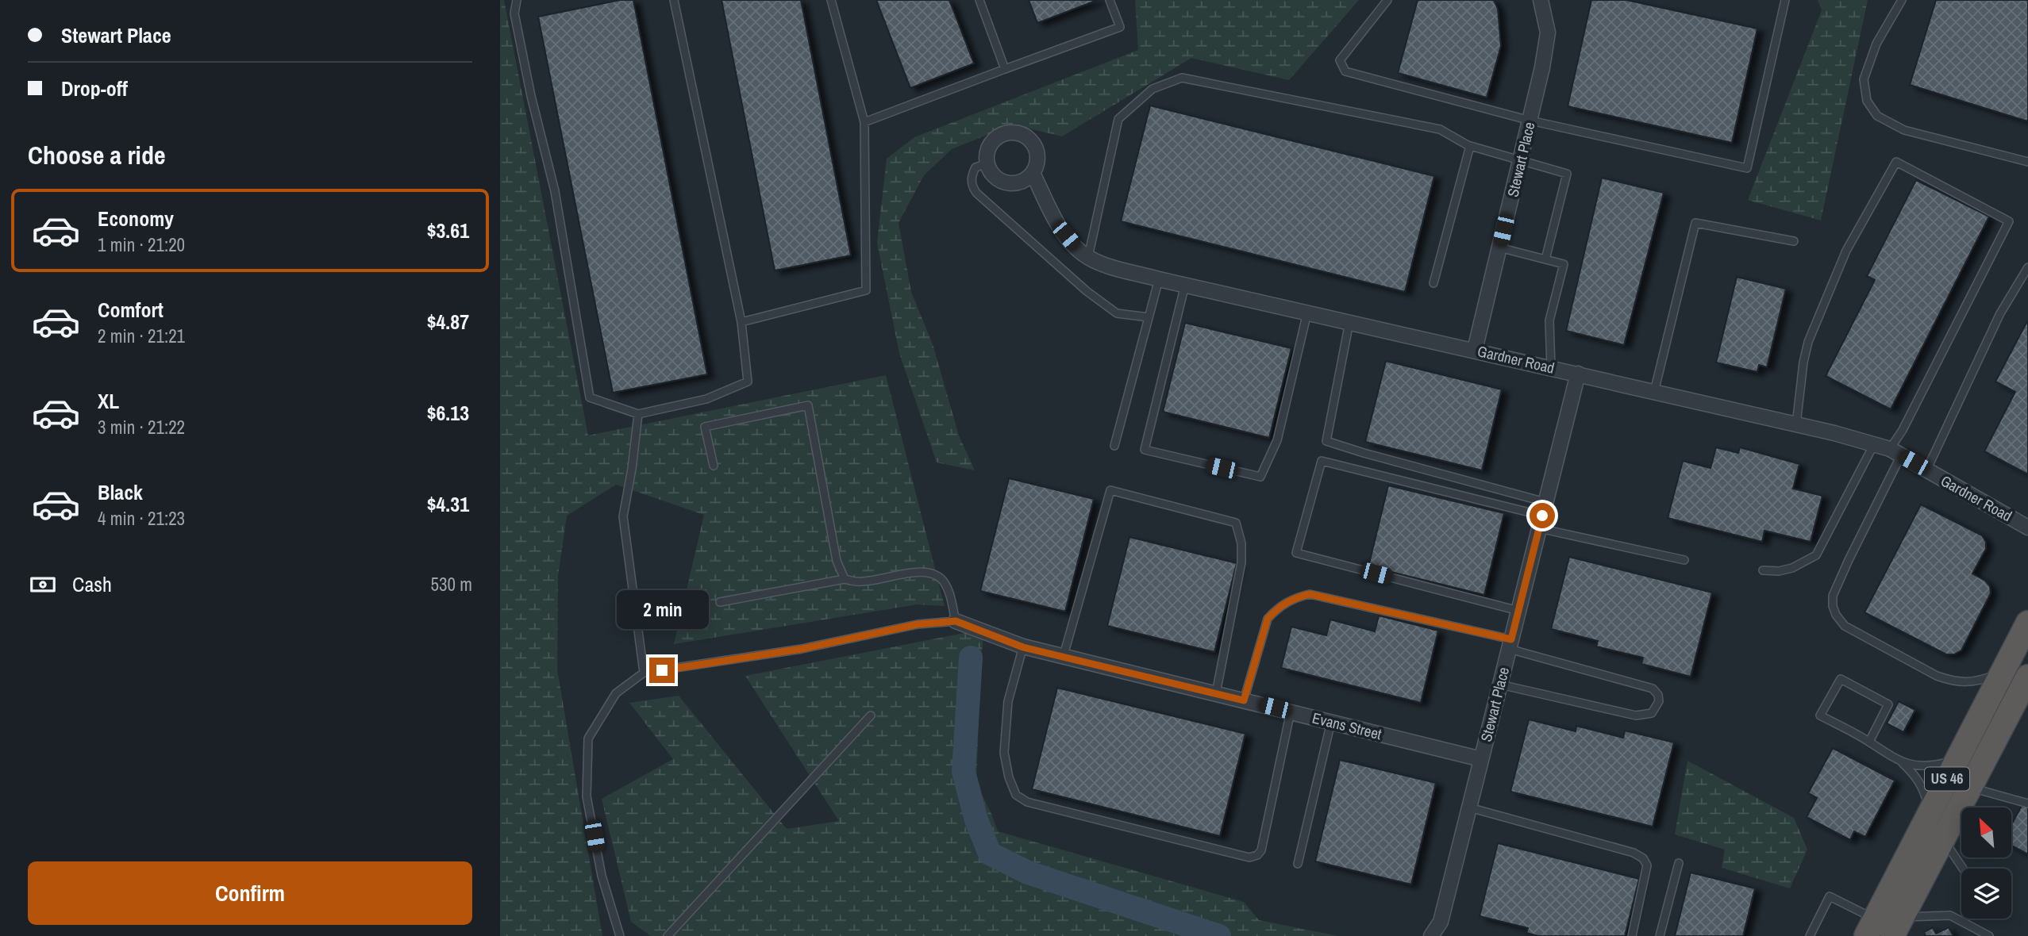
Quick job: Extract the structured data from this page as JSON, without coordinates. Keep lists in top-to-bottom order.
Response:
{
  "streets": {
    "highway": ["US 46"],
    "street": ["Stewart Place", "Gardner Road", "Evans Street"]
  },
  "crossings": [
    ["Stewart Place", "Gardner Road"],
    ["Stewart Place", "Evans Street"]
  ],
  "north": "top left",
  "page": {
    "banner": ["Stewart Place", "Drop-off"],
    "heading": "Choose a ride",
    "list": [
      {
        "name": "Economy",
        "note": "1 min · 21:20",
        "value": "$3.61"
      },
      {
        "name": "Comfort",
        "note": "2 min · 21:21",
        "value": "$4.87"
      },
      {
        "name": "XL",
        "note": "3 min · 21:22",
        "value": "$6.13"
      },
      {
        "name": "Black",
        "note": "4 min · 21:23",
        "value": "$4.31"
      }
    ],
    "pay": ["Cash", "530 m"],
    "bubble": "2 min",
    "buttons": "Confirm"
  }
}
